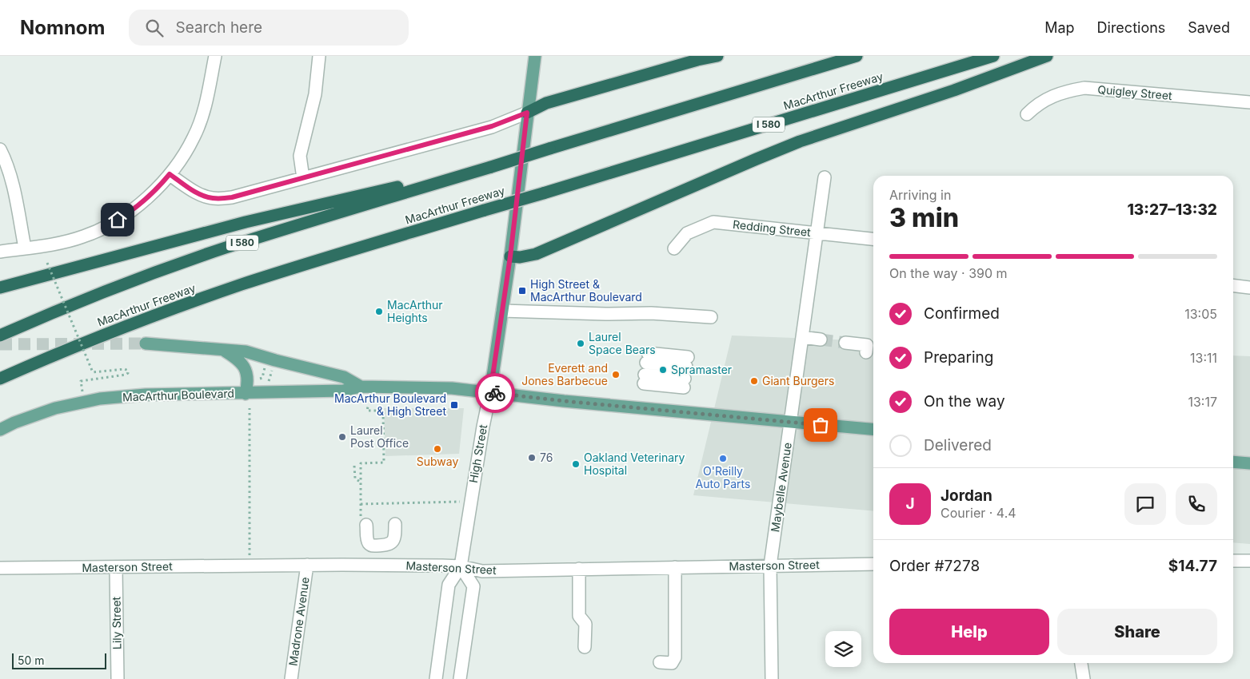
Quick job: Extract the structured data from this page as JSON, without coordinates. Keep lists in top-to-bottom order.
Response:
{
  "streets": {
    "highway": ["MacArthur Freeway", "I 580"],
    "main road": ["MacArthur Boulevard", "High Street"],
    "street": [
      "Quigley Street",
      "Redding Street",
      "Maybelle Avenue",
      "Masterson Street",
      "Madrone Avenue",
      "Lily Street"
    ]
  },
  "crossings": [
    ["Redding Street", "Maybelle Avenue"],
    ["MacArthur Boulevard", "High Street"],
    ["MacArthur Boulevard", "Maybelle Avenue"],
    ["High Street", "Masterson Street"],
    ["Maybelle Avenue", "Masterson Street"],
    ["Masterson Street", "Madrone Avenue"],
    ["Masterson Street", "Lily Street"]
  ],
  "places": {
    "transit": ["High Street & MacArthur Boulevard", "MacArthur Boulevard & High Street"],
    "other": [
      "MacArthur Heights",
      "Laurel Space Bears",
      "Spramaster",
      "Everett and Jones Barbecue",
      "Giant Burgers",
      "Laurel Post Office",
      "Subway",
      "76",
      "O'Reilly Auto Parts",
      "Oakland Veterinary Hospital"
    ]
  },
  "scale_bar": "50 m",
  "page": {
    "header": "Nomnom",
    "search": "Search here",
    "nav": ["Map", "Directions", "Saved"],
    "heading": ["3 min", "Arriving in", "13:27–13:32"],
    "panel": [
      "Jordan",
      "Courier · 4.4",
      "Order #7278",
      "$14.77"
    ],
    "bar": "On the way · 390 m",
    "list": [
      ["Confirmed", "13:05"],
      ["Preparing", "13:11"],
      ["On the way", "13:17"],
      "Delivered"
    ],
    "round": "J",
    "buttons": ["Help", "Share"],
    "scale": "50 m"
  }
}
